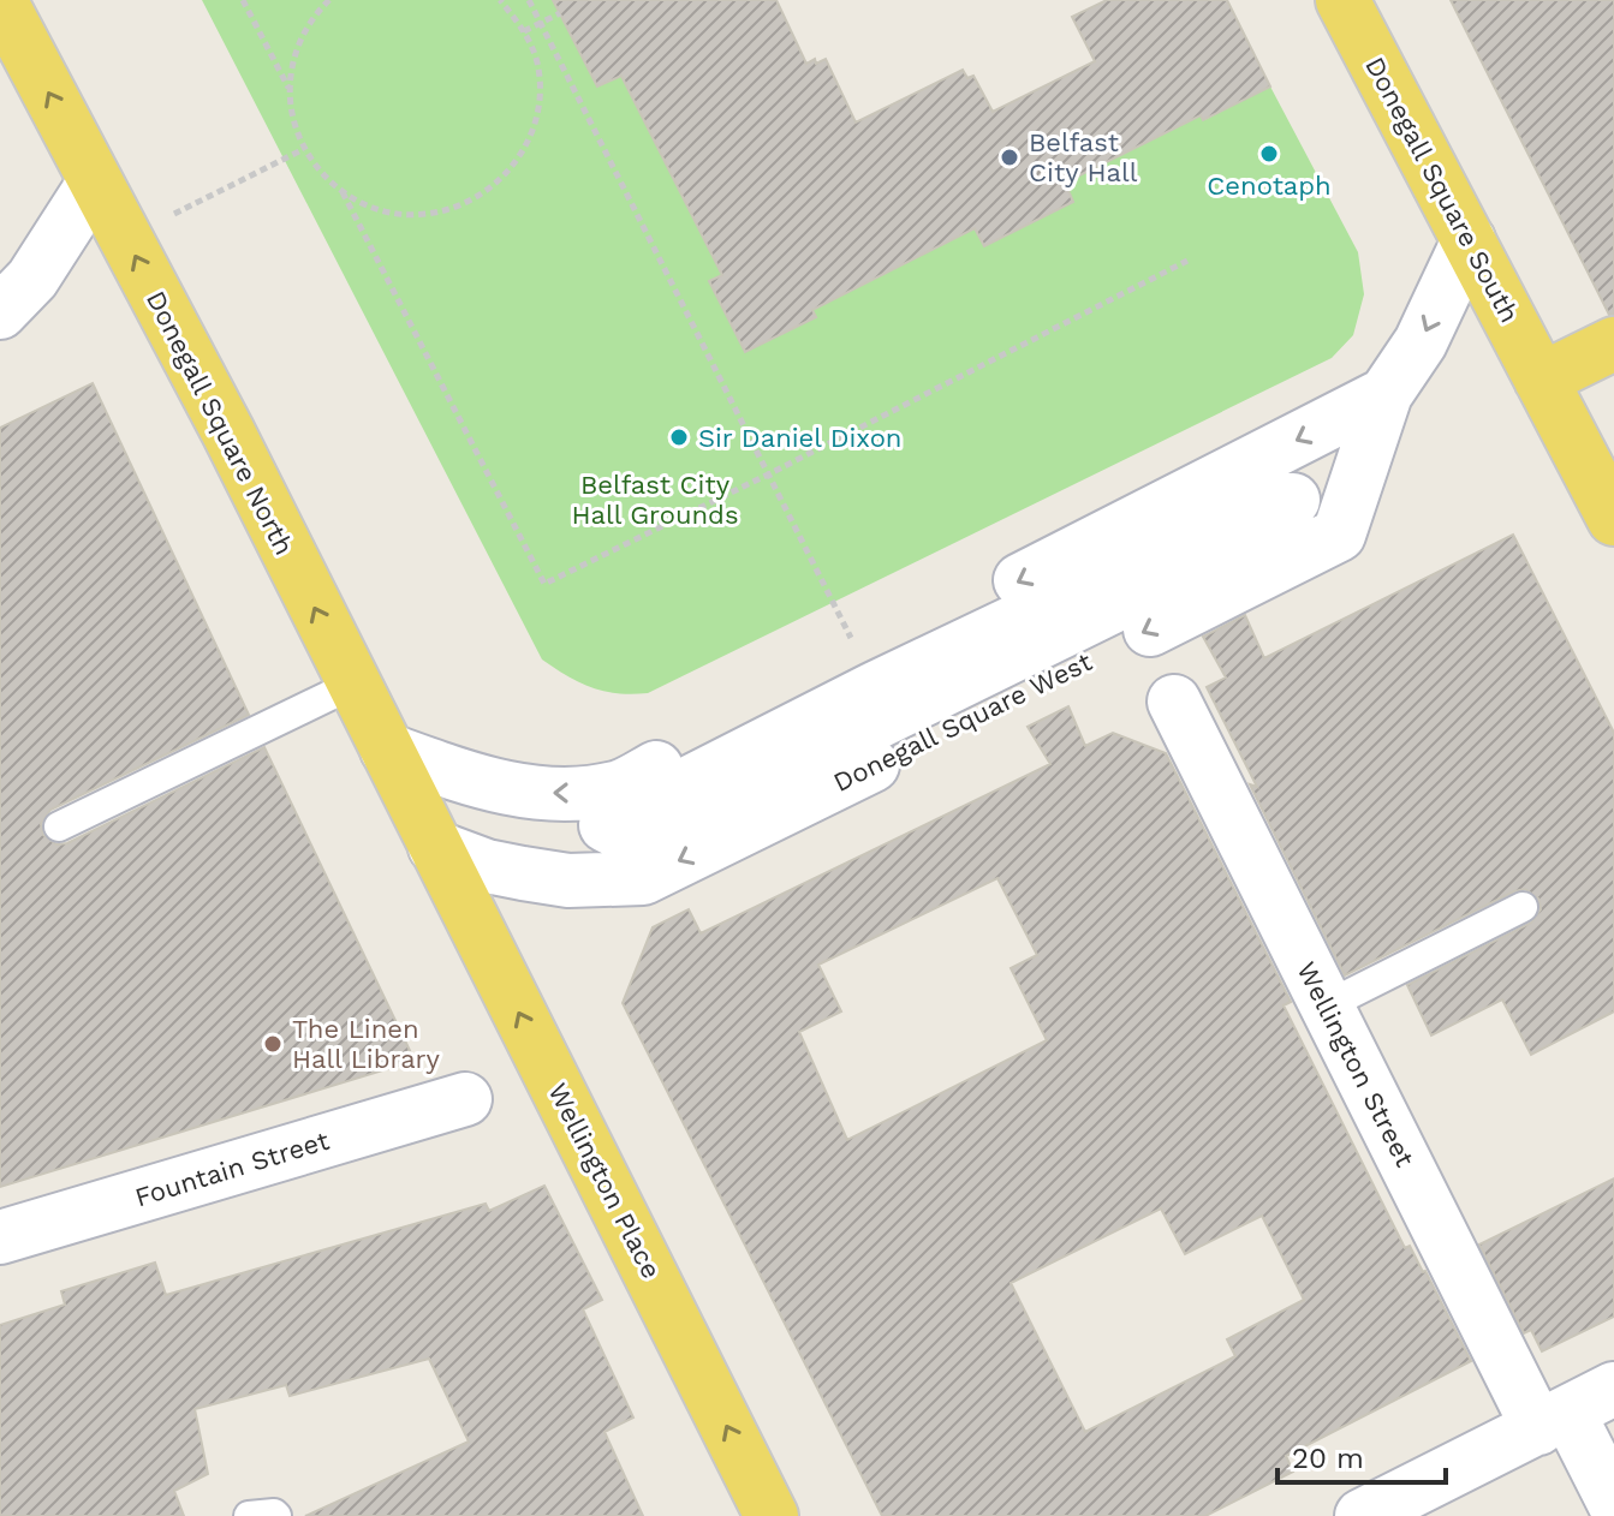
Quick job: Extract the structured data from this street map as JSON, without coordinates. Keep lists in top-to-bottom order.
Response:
{
  "streets": {
    "main road": ["Donegall Square South", "Donegall Square North", "Wellington Place"],
    "street": ["Donegall Square West", "Wellington Street", "Fountain Street"]
  },
  "crossings": [
    ["Donegall Square South", "Donegall Square West"],
    ["Donegall Square North", "Donegall Square West"],
    ["Donegall Square North", "Wellington Place"],
    ["Donegall Square West", "Wellington Place"]
  ],
  "one_way": ["Donegall Square North", "Donegall Square West", "Wellington Place"],
  "parks": ["Belfast City Hall Grounds"],
  "places": [
    "Cenotaph",
    "Belfast City Hall",
    "Sir Daniel Dixon",
    "The Linen Hall Library"
  ],
  "scale_bar": "20 m"
}
